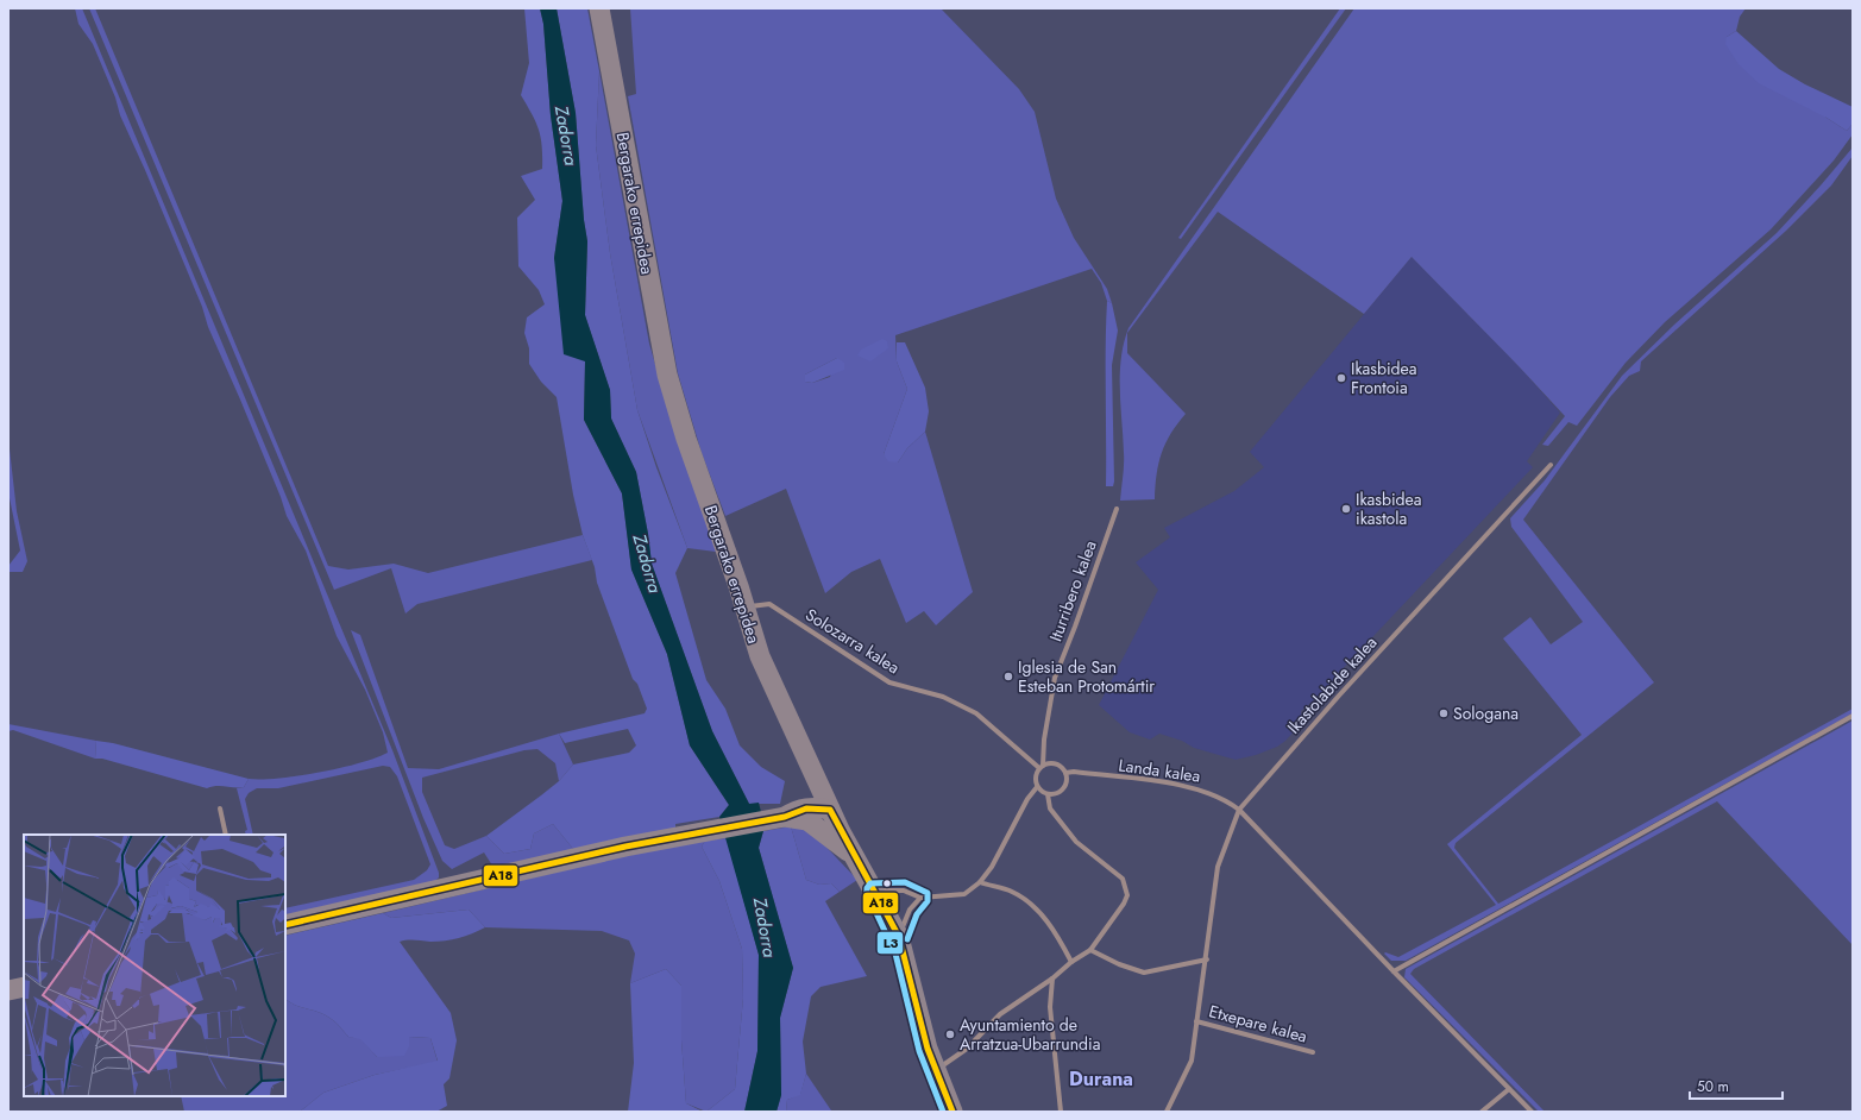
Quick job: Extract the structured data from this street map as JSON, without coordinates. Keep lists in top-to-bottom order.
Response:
{
  "streets": {
    "street": [
      "Bergarako errepidea",
      "Iturribero kalea",
      "Solozarra kalea",
      "Ikastolabide kalea",
      "Landa kalea",
      "Etxepare kalea"
    ]
  },
  "crossings": [
    ["Bergarako errepidea", "Solozarra kalea"],
    ["Iturribero kalea", "Solozarra kalea"],
    ["Iturribero kalea", "Landa kalea"],
    ["Solozarra kalea", "Landa kalea"],
    ["Ikastolabide kalea", "Landa kalea"],
    ["Ikastolabide kalea", "Etxepare kalea"]
  ],
  "districts": ["Durana"],
  "water": ["Zadorra"],
  "places": [
    "Ikasbidea Frontoia",
    "Ikasbidea ikastola",
    "Iglesia de San Esteban Protomártir",
    "Sologana",
    "Ayuntamiento de Arratzua-Ubarrundia"
  ],
  "lines": ["transit line A18", "transit line L3"],
  "scale_bar": "50 m"
}
